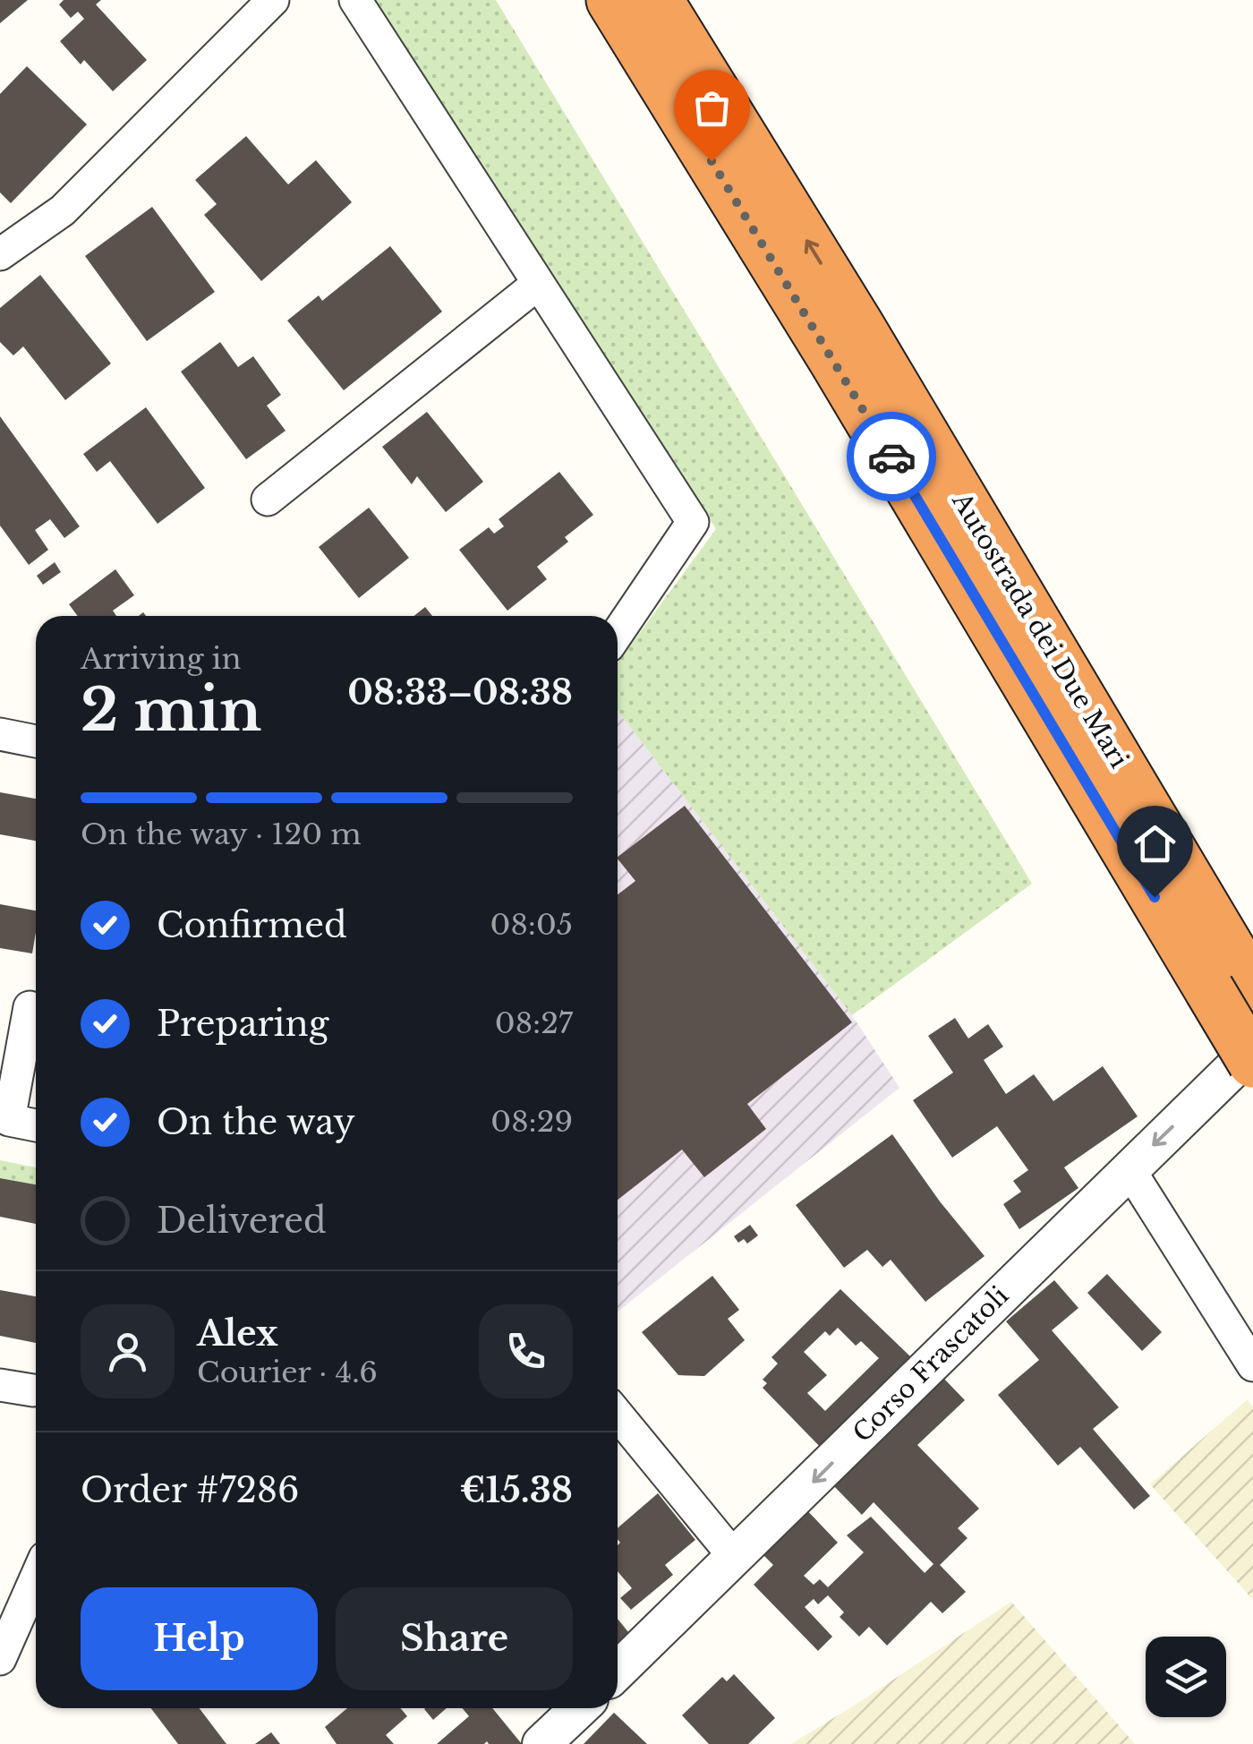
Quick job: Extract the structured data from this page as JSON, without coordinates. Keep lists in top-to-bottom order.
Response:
{
  "streets": {
    "highway": ["Autostrada dei Due Mari"],
    "street": ["Corso Frascatoli"]
  },
  "crossings": [
    ["Autostrada dei Due Mari", "Corso Frascatoli"]
  ],
  "one_way": ["Corso Frascatoli"],
  "page": {
    "heading": ["2 min", "Arriving in", "08:33–08:38"],
    "panel": [
      "Alex",
      "Courier · 4.6",
      "Order #7286",
      "€15.38"
    ],
    "bar": "On the way · 120 m",
    "list": [
      ["Confirmed", "08:05"],
      ["Preparing", "08:27"],
      ["On the way", "08:29"],
      "Delivered"
    ],
    "buttons": ["Help", "Share"]
  }
}
